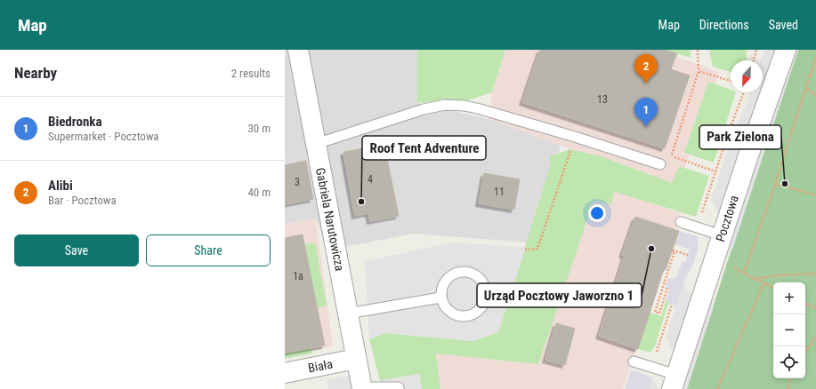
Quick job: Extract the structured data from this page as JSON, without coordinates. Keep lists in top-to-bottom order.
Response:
{
  "streets": {
    "street": ["Pocztowa", "Gabriela Narutowicza", "Biała"]
  },
  "crossings": [
    ["Gabriela Narutowicza", "Biała"]
  ],
  "places": ["Park Zielona", "Roof Tent Adventure", "Urząd Pocztowy Jaworzno 1"],
  "house_numbers": [
    "13",
    "4",
    "3",
    "11",
    "1a"
  ],
  "north": "bottom",
  "page": {
    "header": "Map",
    "nav": ["Map", "Directions", "Saved"],
    "heading": ["Nearby", "2 results"],
    "pins": ["2", "1"],
    "list": [
      {
        "mark": "1",
        "name": "Biedronka",
        "note": "Supermarket · Pocztowa",
        "value": "30 m"
      },
      {
        "mark": "2",
        "name": "Alibi",
        "note": "Bar · Pocztowa",
        "value": "40 m"
      }
    ],
    "buttons": ["Save", "Share"],
    "map_buttons": ["+", "−"]
  }
}
